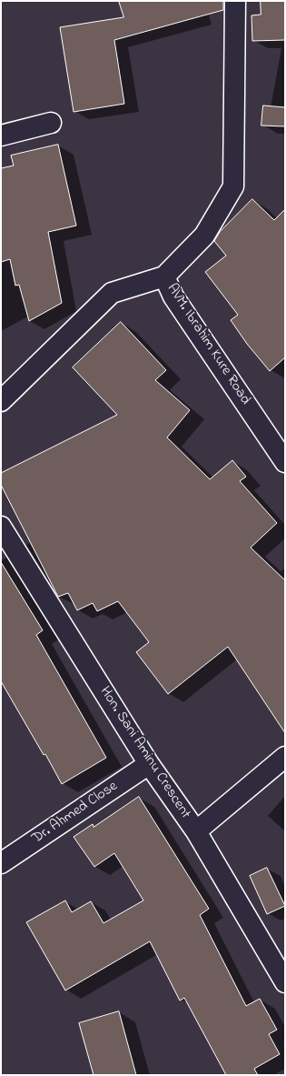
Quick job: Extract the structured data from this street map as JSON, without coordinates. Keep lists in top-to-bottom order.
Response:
{
  "streets": {
    "street": ["AVM. Ibrahim Kure Road", "Hon. Sani Aminu Crescent", "Dr. Ahmed Close"]
  },
  "crossings": [
    ["Hon. Sani Aminu Crescent", "Dr. Ahmed Close"]
  ]
}
